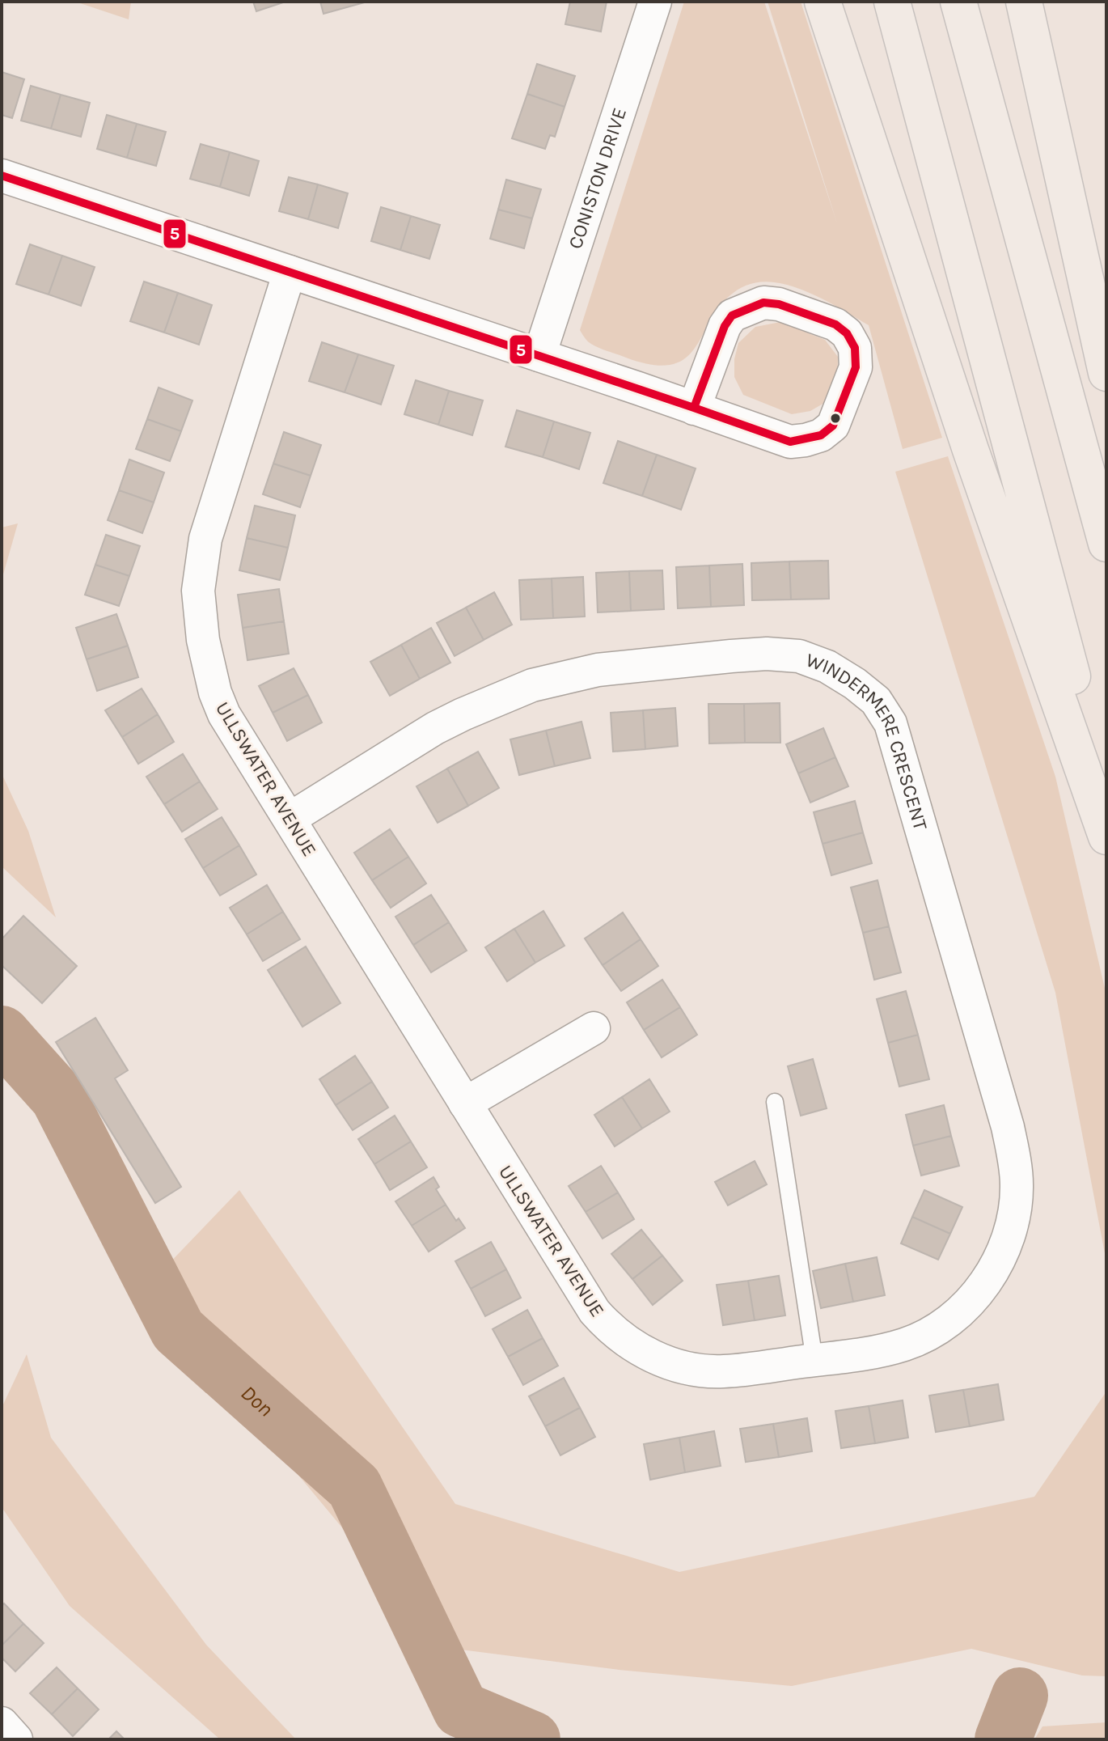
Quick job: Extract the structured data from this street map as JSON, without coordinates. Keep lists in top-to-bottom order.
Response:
{
  "streets": {
    "street": ["CONISTON DRIVE", "WINDERMERE CRESCENT", "ULLSWATER AVENUE"]
  },
  "crossings": [
    ["WINDERMERE CRESCENT", "ULLSWATER AVENUE"]
  ],
  "water": ["Don"],
  "lines": ["transit line 5"]
}
